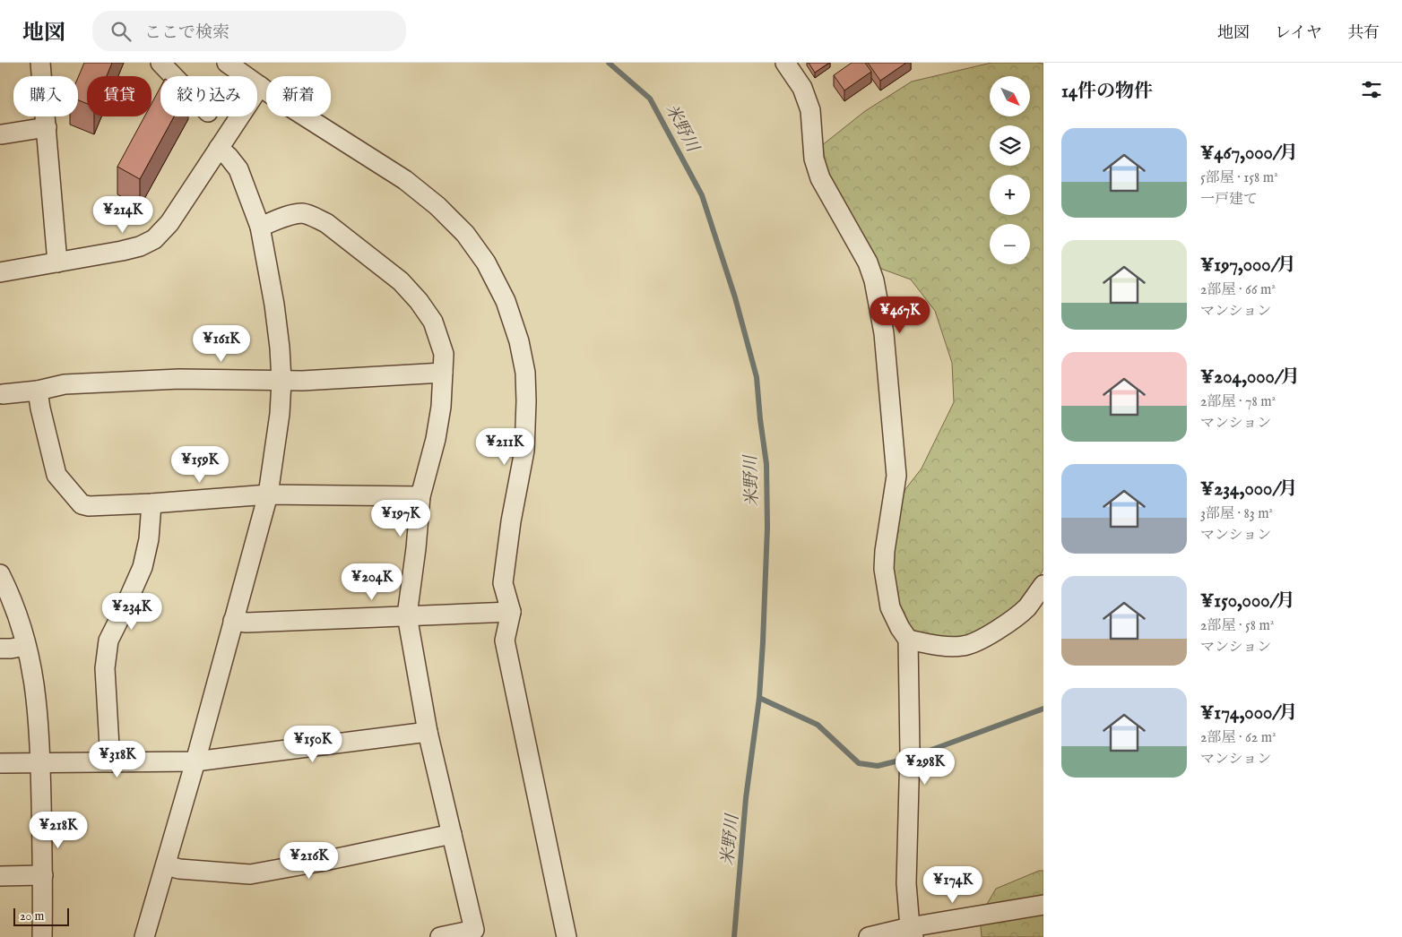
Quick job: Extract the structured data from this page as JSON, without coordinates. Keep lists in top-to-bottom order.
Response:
{
  "water": ["米野川"],
  "scale_bar": "20 m",
  "north": "bottom right",
  "page": {
    "header": "地図",
    "search": "ここで検索",
    "nav": ["地図", "レイヤ", "共有"],
    "heading": "14件の物件",
    "map_buttons": ["+", "−"],
    "chip": [
      "購入",
      "賃貸",
      "絞り込み",
      "新着"
    ],
    "list": [
      {
        "name": "¥467,000/月",
        "note": "5部屋 · 158 m² · 一戸建て"
      },
      {
        "name": "¥197,000/月",
        "note": "2部屋 · 66 m² · マンション"
      },
      {
        "name": "¥204,000/月",
        "note": "2部屋 · 78 m² · マンション"
      },
      {
        "name": "¥234,000/月",
        "note": "3部屋 · 83 m² · マンション"
      },
      {
        "name": "¥150,000/月",
        "note": "2部屋 · 58 m² · マンション"
      },
      {
        "name": "¥174,000/月",
        "note": "2部屋 · 62 m² · マンション"
      }
    ],
    "price": [
      "¥214K",
      "¥467K",
      "¥161K",
      "¥211K",
      "¥159K",
      "¥197K",
      "¥204K",
      "¥234K",
      "¥150K",
      "¥318K",
      "¥298K",
      "¥218K",
      "¥216K",
      "¥174K"
    ],
    "scale": "20 m"
  }
}
